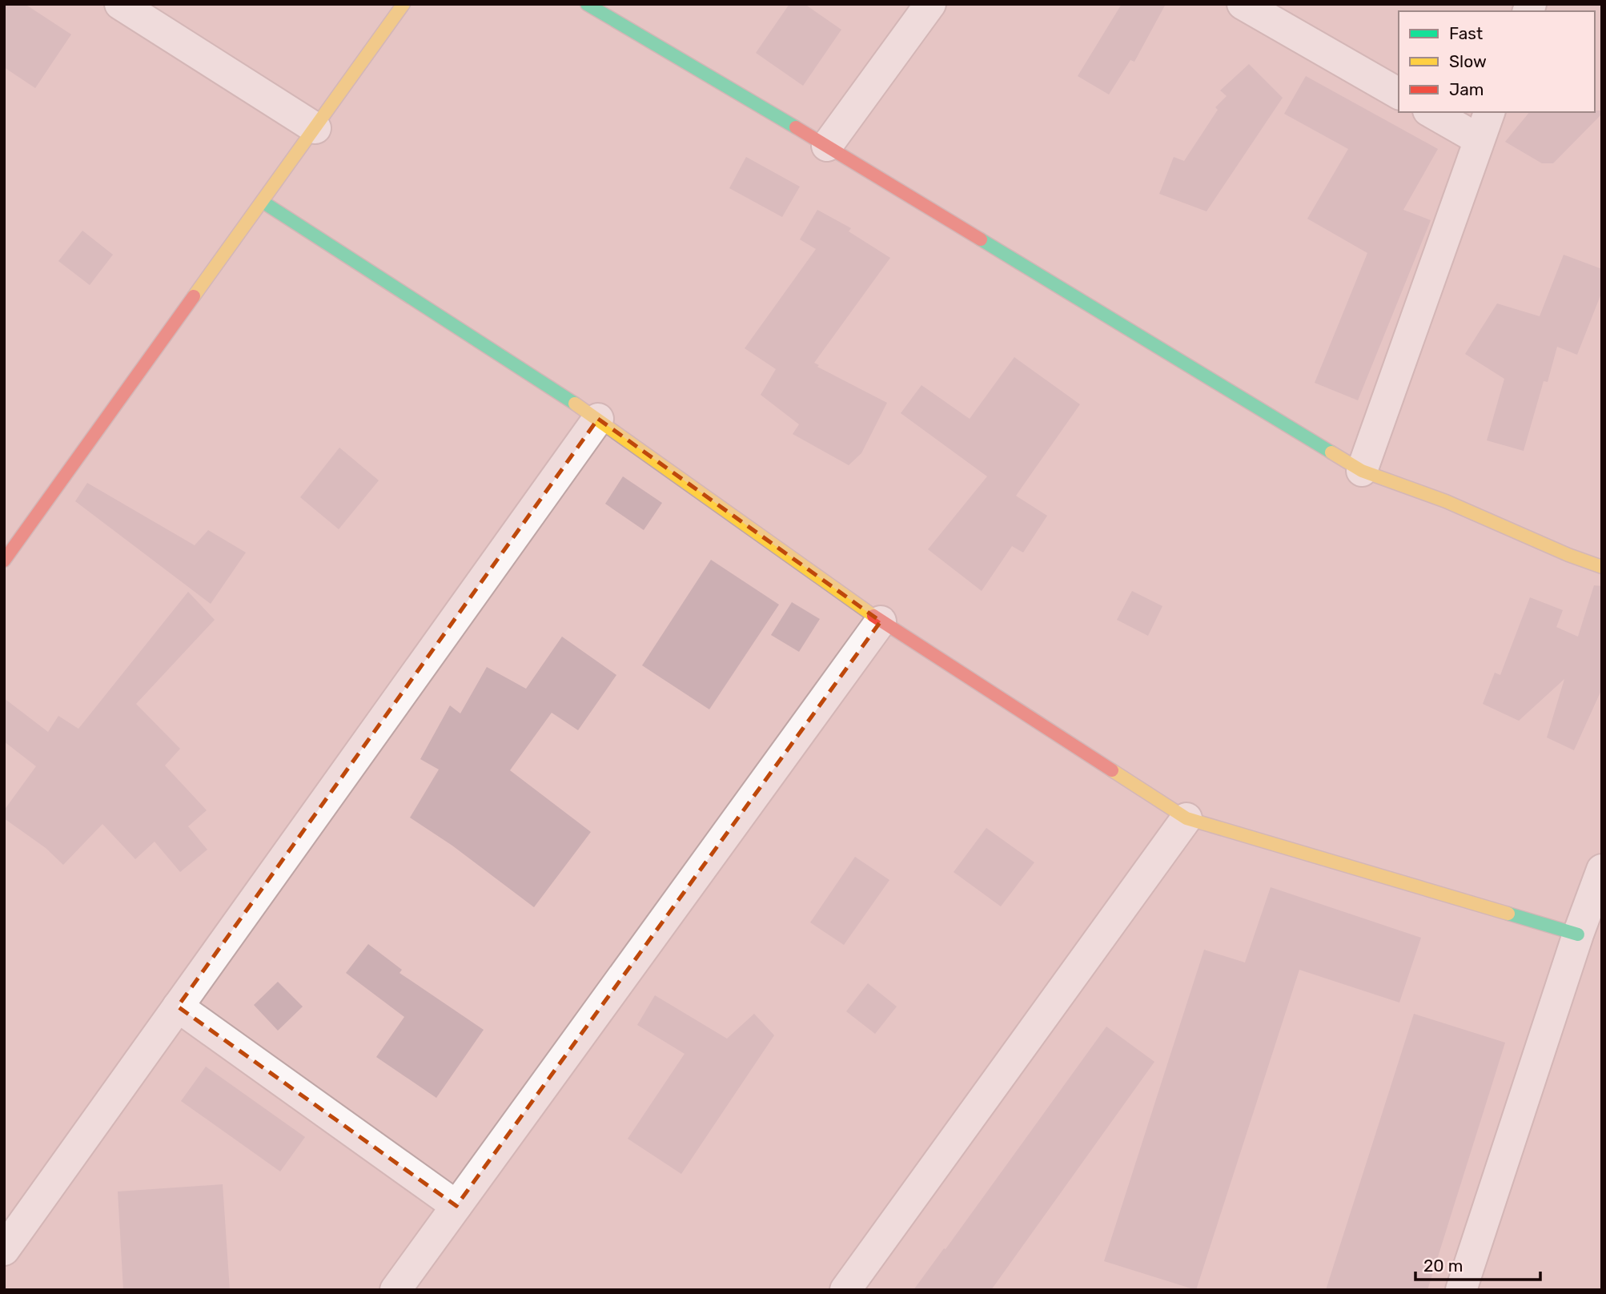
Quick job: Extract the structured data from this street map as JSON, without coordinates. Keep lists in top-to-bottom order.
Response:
{
  "legend": ["Fast", "Slow", "Jam"],
  "scale_bar": "20 m"
}
